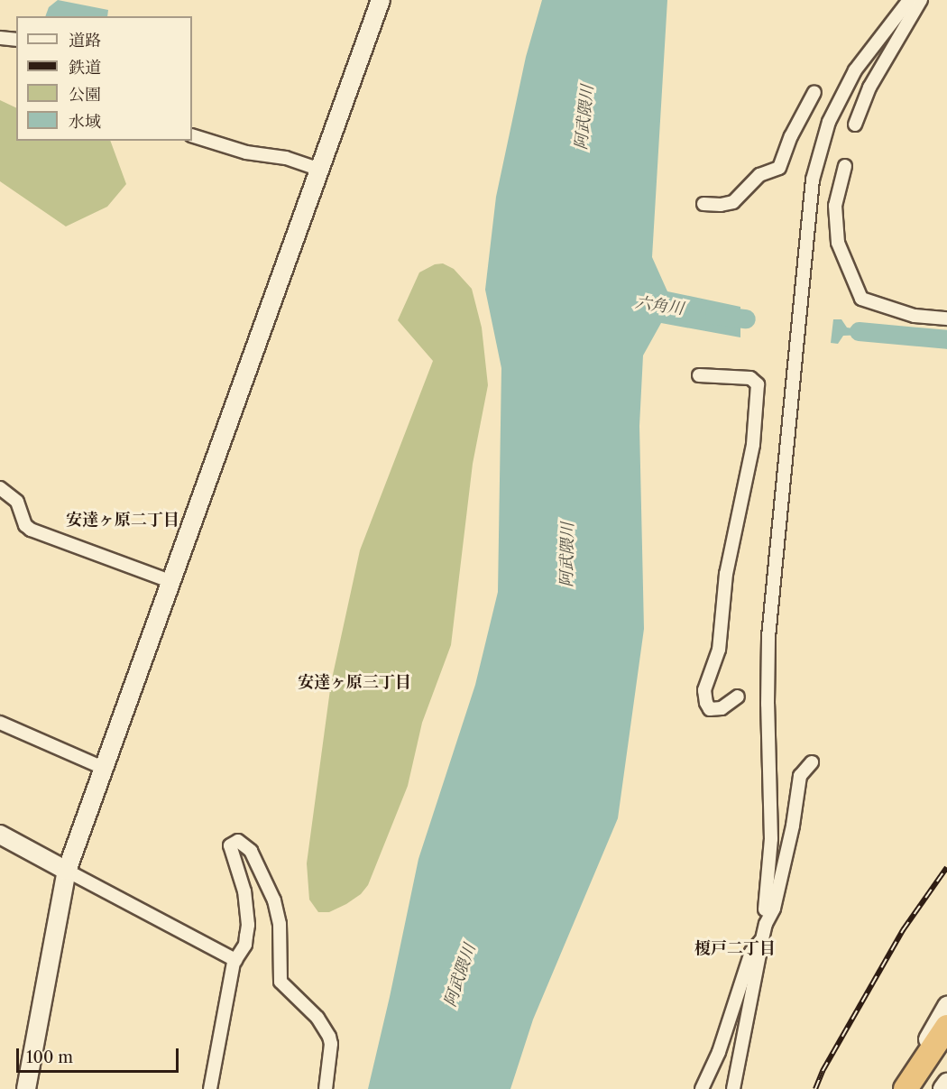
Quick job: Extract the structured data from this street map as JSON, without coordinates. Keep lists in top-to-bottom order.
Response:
{
  "districts": ["安達ヶ原二丁目", "安達ヶ原三丁目", "榎戸二丁目"],
  "water": ["阿武隈川", "六角川"],
  "legend": [
    "道路",
    "鉄道",
    "公園",
    "水域"
  ],
  "scale_bar": "100 m"
}
